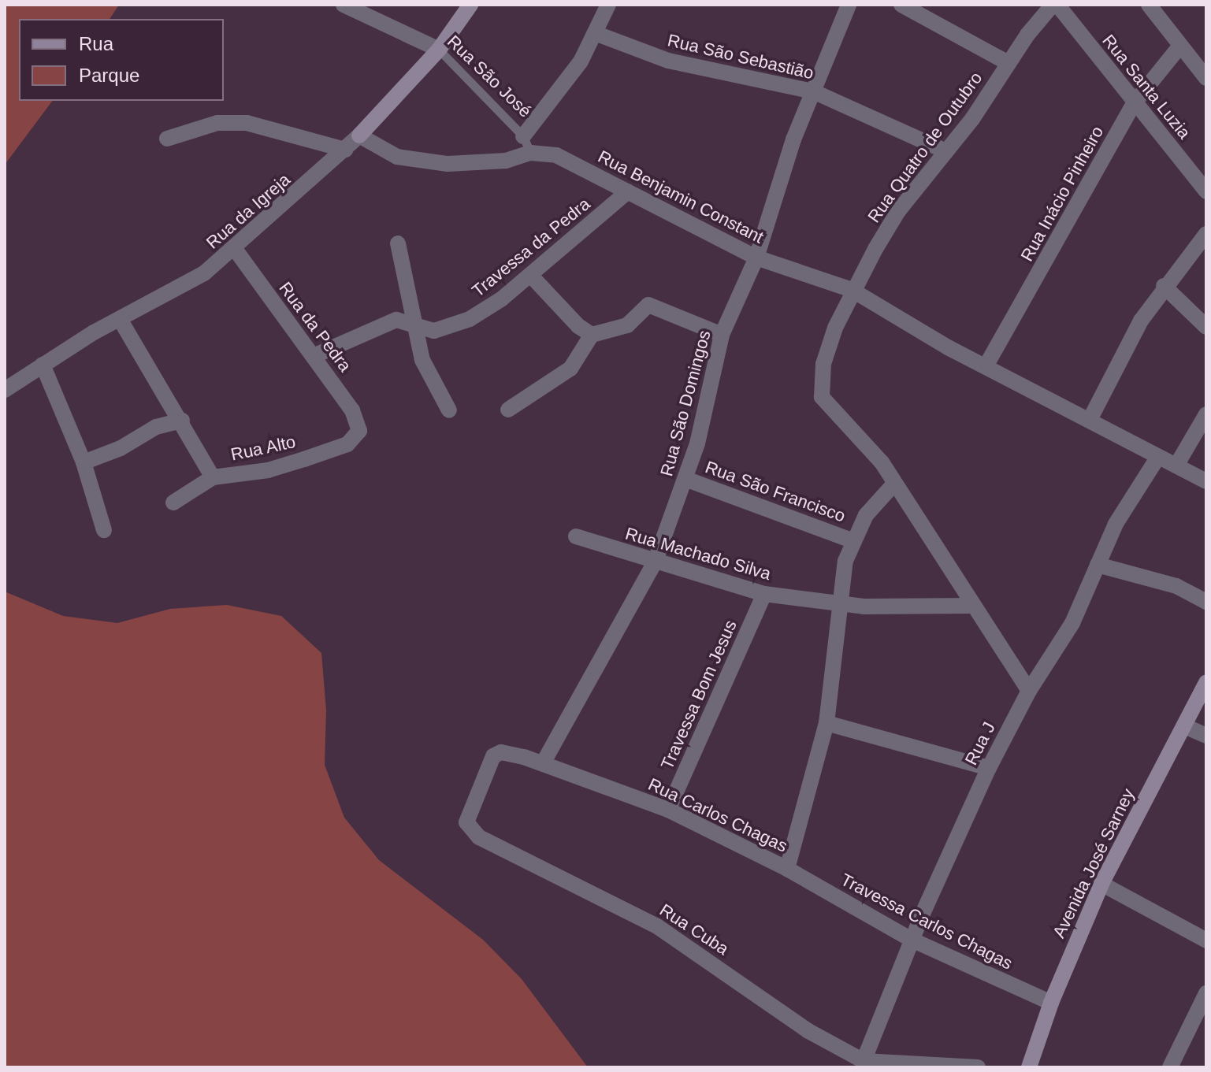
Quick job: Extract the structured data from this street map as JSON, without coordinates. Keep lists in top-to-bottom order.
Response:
{
  "streets": {
    "main road": ["Rua da Igreja", "Avenida José Sarney"],
    "street": [
      "Rua São Sebastião",
      "Rua São José",
      "Rua Santa Luzia",
      "Rua Quatro de Outubro",
      "Rua Inácio Pinheiro",
      "Rua Benjamin Constant",
      "Travessa da Pedra",
      "Rua da Pedra",
      "Rua São Domingos",
      "Rua Alto",
      "Rua São Francisco",
      "Rua Machado Silva",
      "Travessa Bom Jesus",
      "Rua J",
      "Rua Carlos Chagas",
      "Travessa Carlos Chagas",
      "Rua Cuba"
    ]
  },
  "crossings": [
    ["Rua São Sebastião", "Rua Quatro de Outubro"],
    ["Rua São Sebastião", "Rua São Domingos"],
    ["Rua São José", "Rua Benjamin Constant"],
    ["Rua São José", "Rua da Igreja"],
    ["Rua Santa Luzia", "Rua Quatro de Outubro"],
    ["Rua Santa Luzia", "Rua Inácio Pinheiro"],
    ["Rua Quatro de Outubro", "Rua Benjamin Constant"],
    ["Rua Quatro de Outubro", "Rua Machado Silva"],
    ["Rua Quatro de Outubro", "Rua Carlos Chagas"],
    ["Rua Inácio Pinheiro", "Rua Benjamin Constant"],
    ["Rua Benjamin Constant", "Rua da Igreja"],
    ["Rua Benjamin Constant", "Travessa da Pedra"],
    ["Rua Benjamin Constant", "Rua São Domingos"],
    ["Rua Benjamin Constant", "Rua J"],
    ["Rua da Igreja", "Rua da Pedra"],
    ["Travessa da Pedra", "Rua da Pedra"],
    ["Rua da Pedra", "Rua Alto"],
    ["Rua São Domingos", "Rua São Francisco"],
    ["Rua São Domingos", "Rua Machado Silva"],
    ["Rua São Domingos", "Rua Carlos Chagas"],
    ["Rua São Francisco", "Rua Carlos Chagas"],
    ["Rua Machado Silva", "Travessa Bom Jesus"],
    ["Rua Machado Silva", "Rua Carlos Chagas"],
    ["Travessa Bom Jesus", "Rua Carlos Chagas"],
    ["Rua J", "Travessa Carlos Chagas"],
    ["Rua J", "Rua Cuba"],
    ["Rua Carlos Chagas", "Travessa Carlos Chagas"],
    ["Rua Carlos Chagas", "Rua Cuba"],
    ["Avenida José Sarney", "Travessa Carlos Chagas"]
  ],
  "legend": ["Rua", "Parque"]
}
